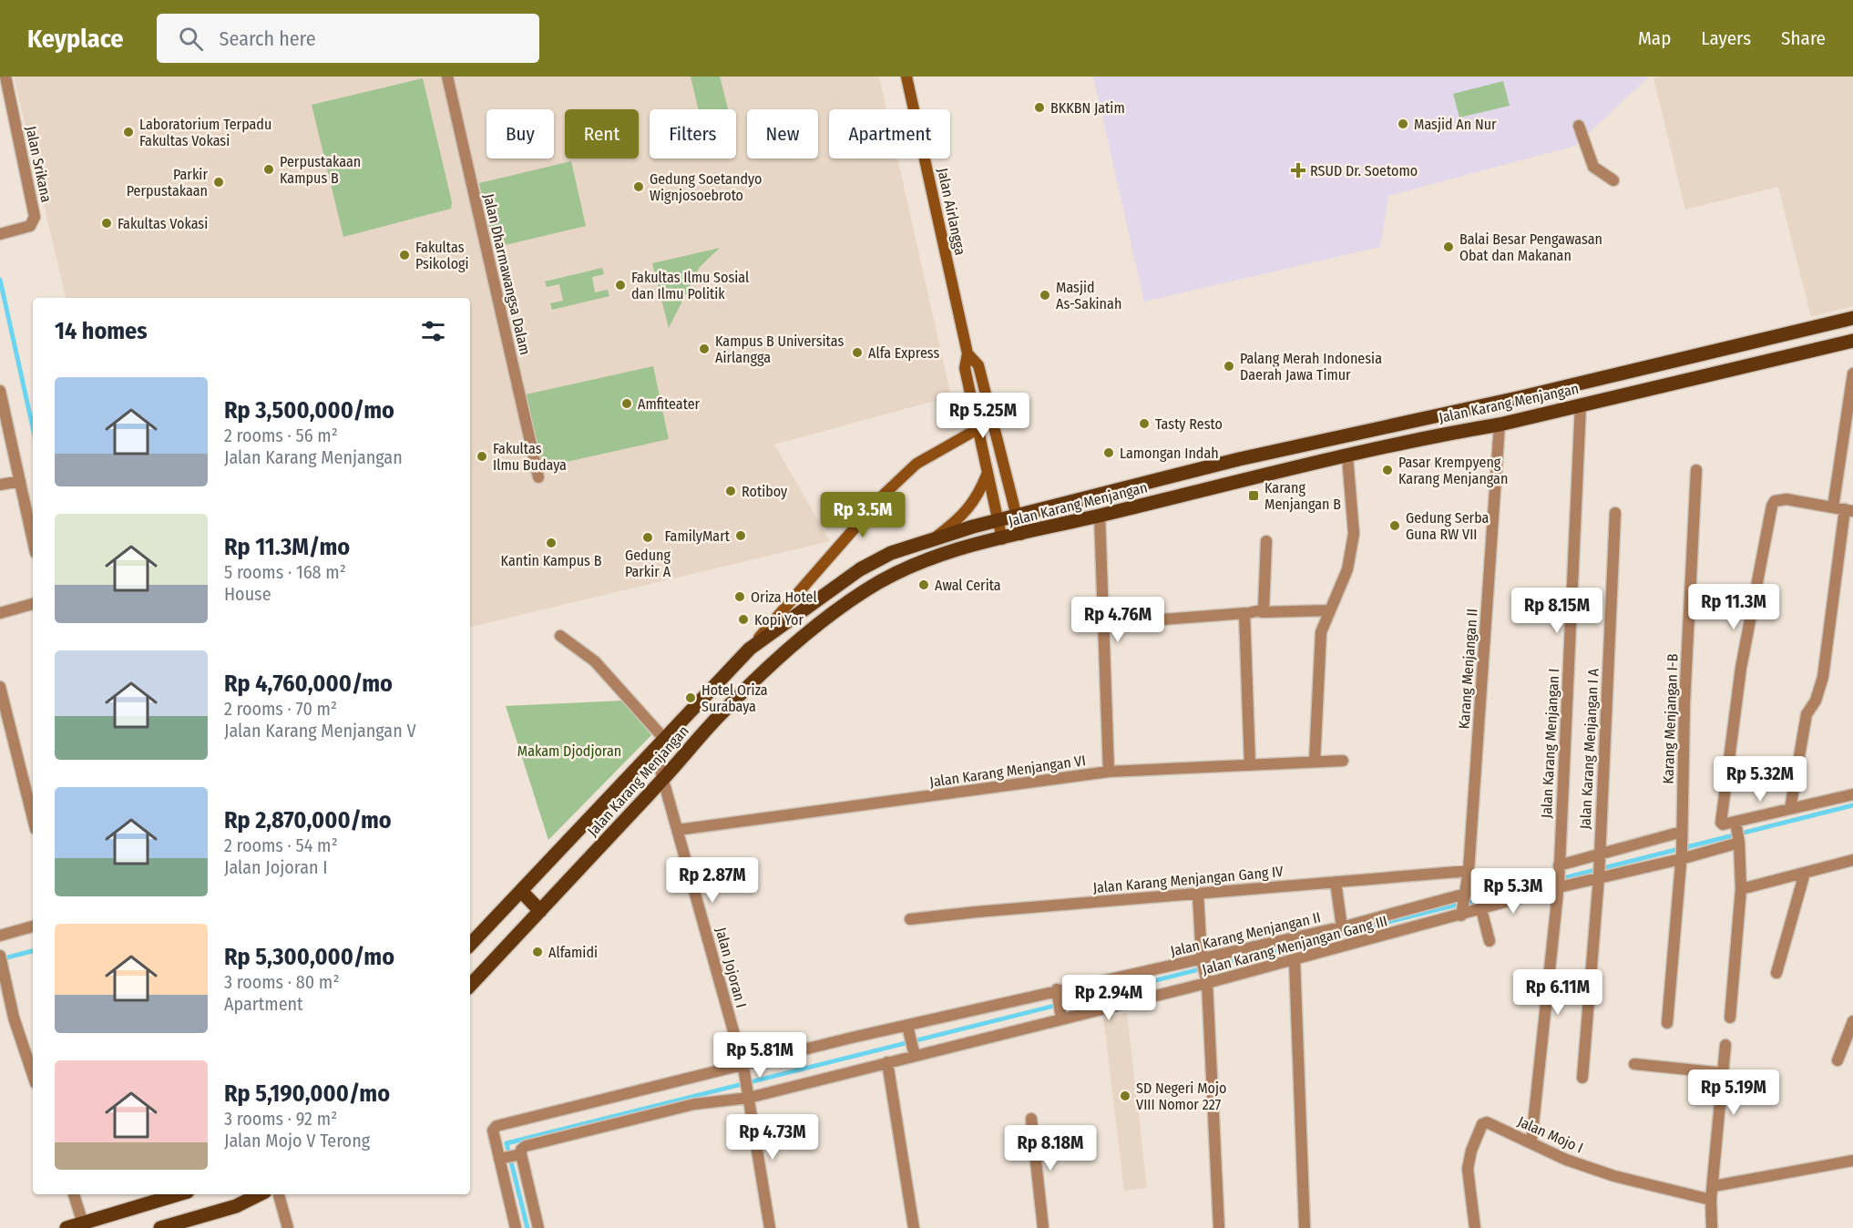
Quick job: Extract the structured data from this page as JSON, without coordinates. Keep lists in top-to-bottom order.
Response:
{
  "streets": {
    "main road": ["Jalan Airlangga", "Jalan Karang Menjangan"],
    "street": [
      "Jalan Srikana",
      "Jalan Dharmawangsa Dalam",
      "Karang Menjangan II",
      "Karang Menjangan I-B",
      "Jalan Karang Menjangan I",
      "Jalan Karang Menjangan I A",
      "Jalan Karang Menjangan VI",
      "Jalan Karang Menjangan Gang IV",
      "Jalan Karang Menjangan II",
      "Jalan Karang Menjangan Gang III",
      "Jalan Jojoran I",
      "Jalan Mojo I"
    ]
  },
  "crossings": [
    ["Jalan Airlangga", "Jalan Karang Menjangan"],
    ["Jalan Karang Menjangan", "Karang Menjangan II"],
    ["Jalan Karang Menjangan", "Jalan Karang Menjangan I"],
    ["Jalan Karang Menjangan", "Jalan Jojoran I"],
    ["Karang Menjangan II", "Jalan Karang Menjangan Gang IV"],
    ["Karang Menjangan II", "Jalan Karang Menjangan II"],
    ["Karang Menjangan II", "Jalan Karang Menjangan Gang III"],
    ["Karang Menjangan I-B", "Jalan Karang Menjangan Gang III"],
    ["Jalan Karang Menjangan I", "Jalan Karang Menjangan Gang III"],
    ["Jalan Karang Menjangan I", "Jalan Mojo I"],
    ["Jalan Karang Menjangan I A", "Jalan Karang Menjangan Gang III"],
    ["Jalan Karang Menjangan VI", "Jalan Jojoran I"],
    ["Jalan Karang Menjangan II", "Jalan Karang Menjangan Gang III"],
    ["Jalan Karang Menjangan II", "Jalan Jojoran I"],
    ["Jalan Karang Menjangan Gang III", "Jalan Jojoran I"]
  ],
  "parks": ["Makam Djodjoran"],
  "places": {
    "other": [
      "BKKBN Jatim",
      "Masjid An Nur",
      "Laboratorium Terpadu Fakultas Vokasi",
      "Perpustakaan Kampus B",
      "Parkir Perpustakaan",
      "Gedung Soetandyo Wignjosoebroto",
      "Fakultas Vokasi",
      "Balai Besar Pengawasan Obat dan Makanan",
      "Fakultas Psikologi",
      "Fakultas Ilmu Sosial dan Ilmu Politik",
      "Masjid As-Sakinah",
      "Kampus B Universitas Airlangga",
      "Alfa Express",
      "Palang Merah Indonesia Daerah Jawa Timur",
      "Amfiteater",
      "Tasty Resto",
      "Lamongan Indah",
      "Fakultas Ilmu Budaya",
      "Pasar Krempyeng Karang Menjangan",
      "Rotiboy",
      "Gedung Serba Guna RW VII",
      "FamilyMart",
      "Gedung Parkir A",
      "Kantin Kampus B",
      "Awal Cerita",
      "Oriza Hotel",
      "Kopi Yor",
      "Hotel Oriza Surabaya",
      "Alfamidi",
      "SD Negeri Mojo VIII Nomor 227"
    ],
    "health": ["RSUD Dr. Soetomo"],
    "transit": ["Karang Menjangan B"]
  },
  "page": {
    "header": "Keyplace",
    "search": "Search here",
    "nav": ["Map", "Layers", "Share"],
    "chip": [
      "Buy",
      "Rent",
      "Filters",
      "New",
      "Apartment"
    ],
    "heading": "14 homes",
    "list": [
      {
        "name": "Rp 3,500,000/mo",
        "note": "2 rooms · 56 m² · Jalan Karang Menjangan"
      },
      {
        "name": "Rp 11.3M/mo",
        "note": "5 rooms · 168 m² · House"
      },
      {
        "name": "Rp 4,760,000/mo",
        "note": "2 rooms · 70 m² · Jalan Karang Menjangan V"
      },
      {
        "name": "Rp 2,870,000/mo",
        "note": "2 rooms · 54 m² · Jalan Jojoran I"
      },
      {
        "name": "Rp 5,300,000/mo",
        "note": "3 rooms · 80 m² · Apartment"
      },
      {
        "name": "Rp 5,190,000/mo",
        "note": "3 rooms · 92 m² · Jalan Mojo V Terong"
      }
    ],
    "price": [
      "Rp 5.25M",
      "Rp 3.5M",
      "Rp 11.3M",
      "Rp 8.15M",
      "Rp 4.76M",
      "Rp 5.32M",
      "Rp 2.87M",
      "Rp 5.3M",
      "Rp 6.11M",
      "Rp 2.94M",
      "Rp 5.81M",
      "Rp 5.19M",
      "Rp 4.73M",
      "Rp 8.18M"
    ]
  }
}
